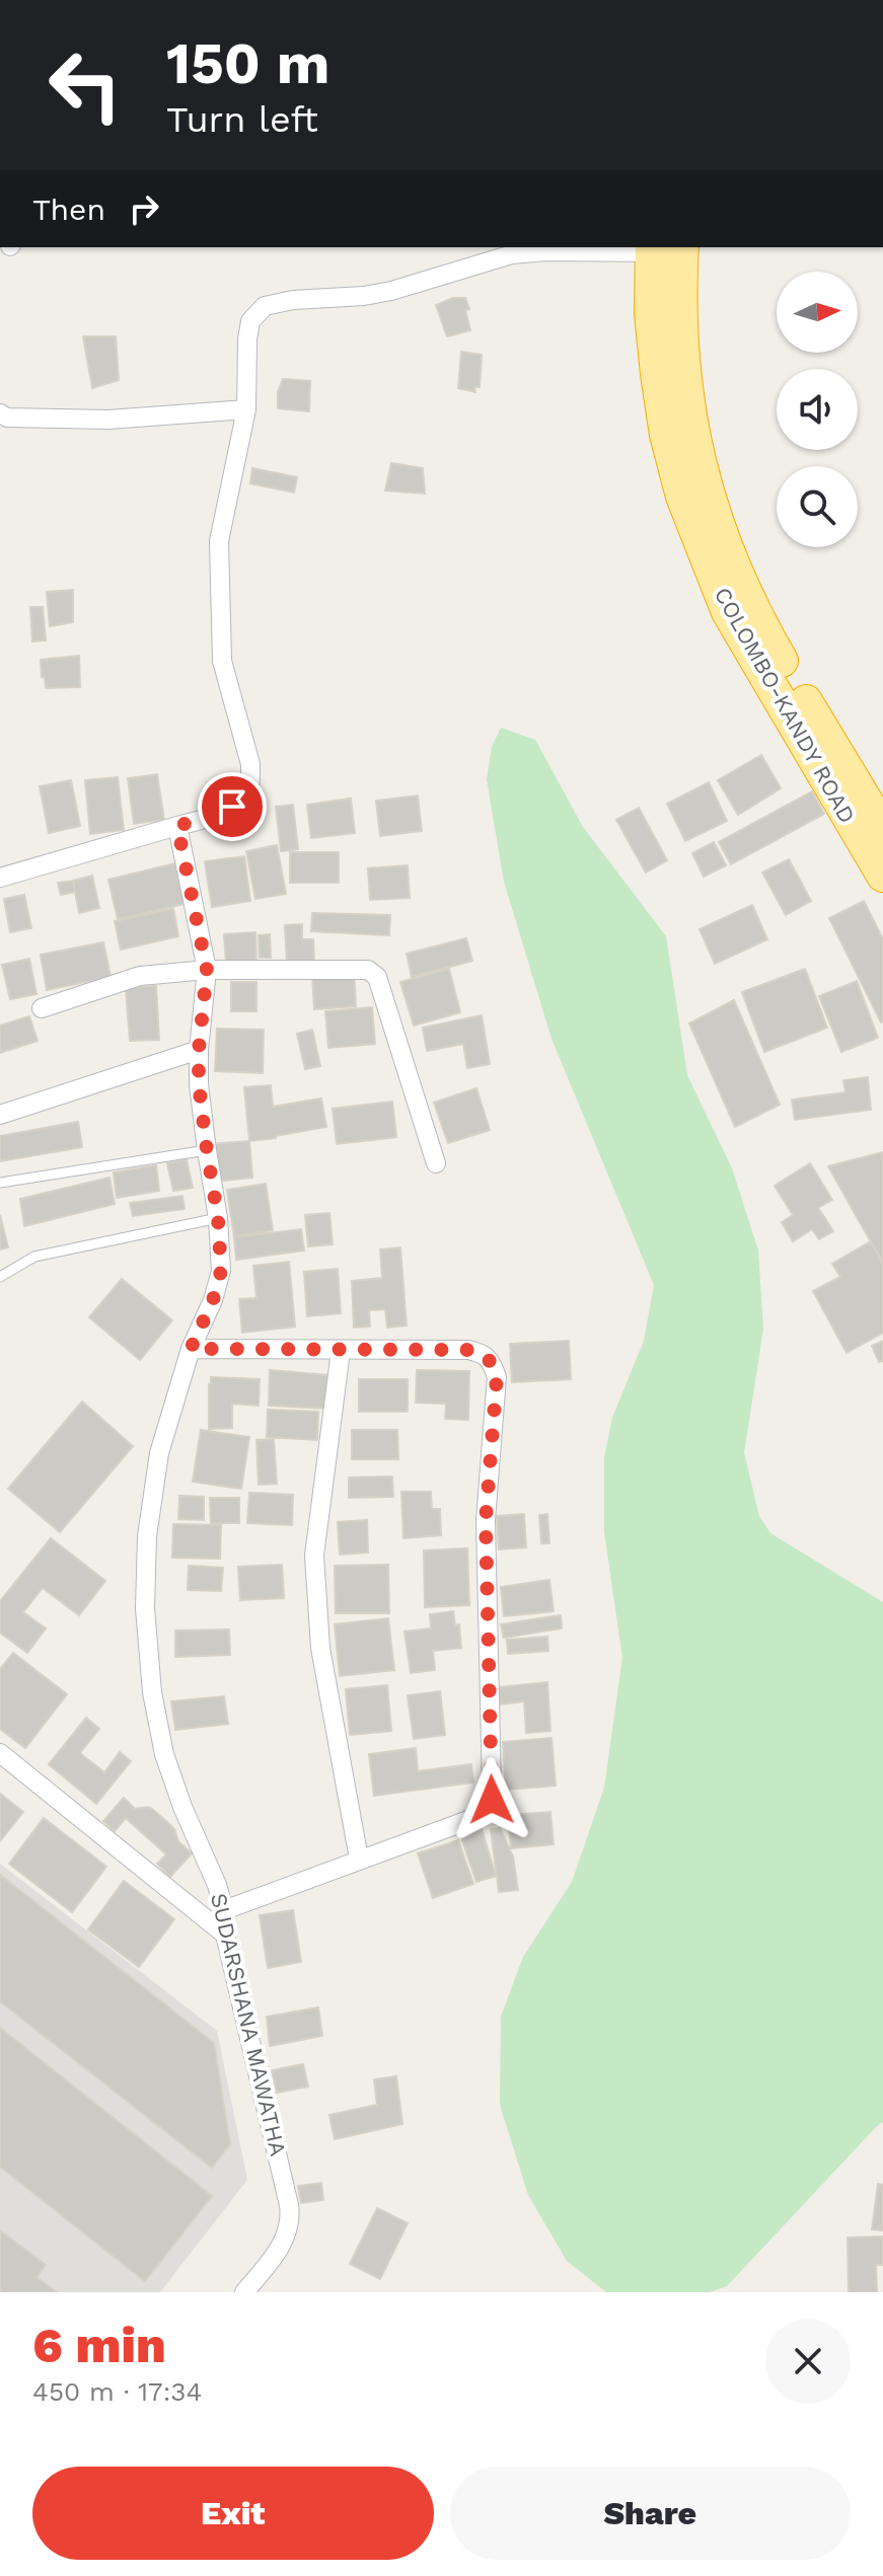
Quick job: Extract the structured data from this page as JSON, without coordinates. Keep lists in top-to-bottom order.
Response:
{
  "streets": {
    "highway": ["COLOMBO-KANDY ROAD"],
    "street": ["SUDARSHANA MAWATHA"]
  },
  "north": "right",
  "page": {
    "turn": ["150 m", "Turn left"],
    "then": "Then",
    "heading": ["6 min", "450 m · 17:34"],
    "buttons": ["Exit", "Share"]
  }
}
